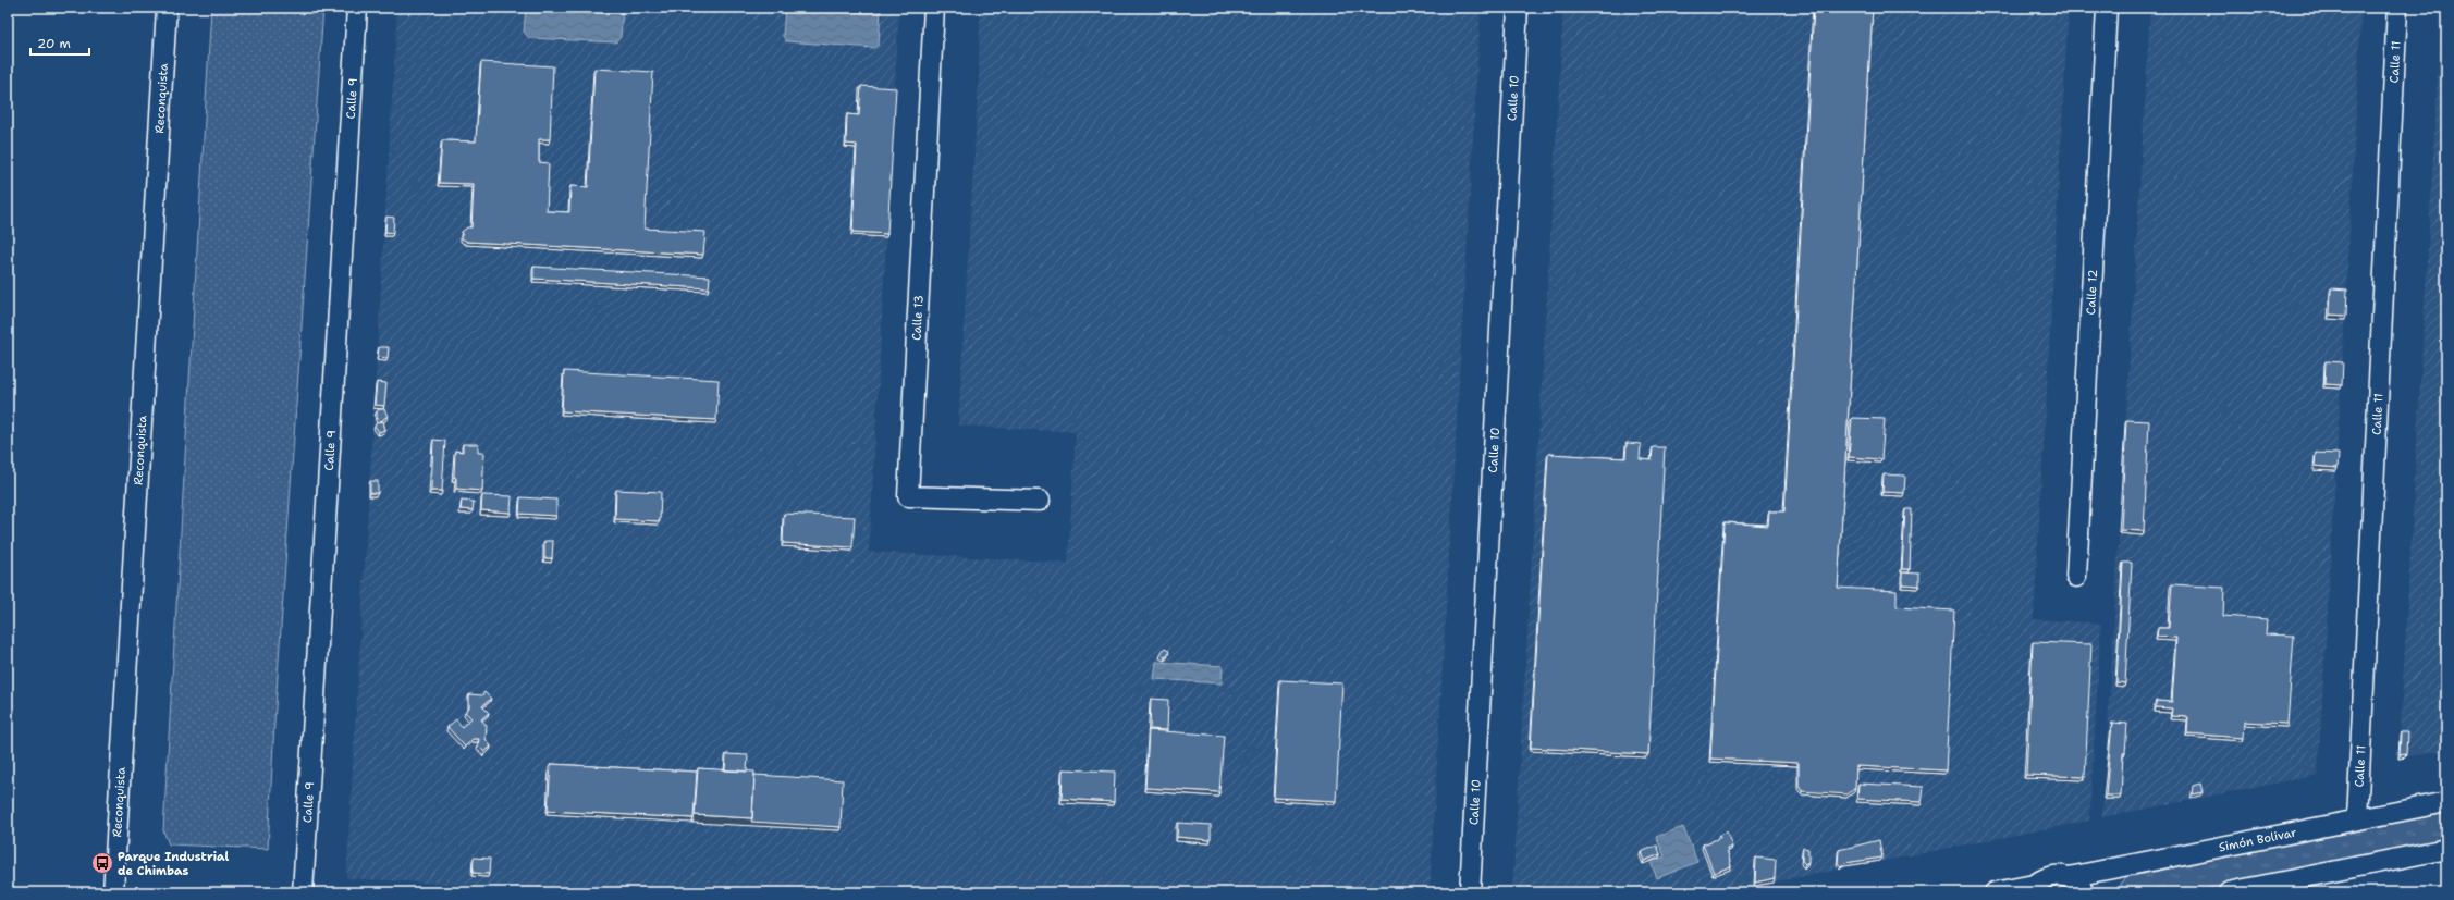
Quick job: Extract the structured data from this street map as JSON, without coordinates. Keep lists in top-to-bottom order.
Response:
{
  "streets": {
    "street": [
      "Calle 11",
      "Reconquista",
      "Calle 9",
      "Calle 10",
      "Calle 12",
      "Calle 13",
      "Simón Bolivar"
    ]
  },
  "crossings": [
    ["Calle 11", "Simón Bolivar"]
  ],
  "places": {
    "bus stop": ["Parque Industrial de Chimbas"]
  },
  "scale_bar": "20 m"
}
